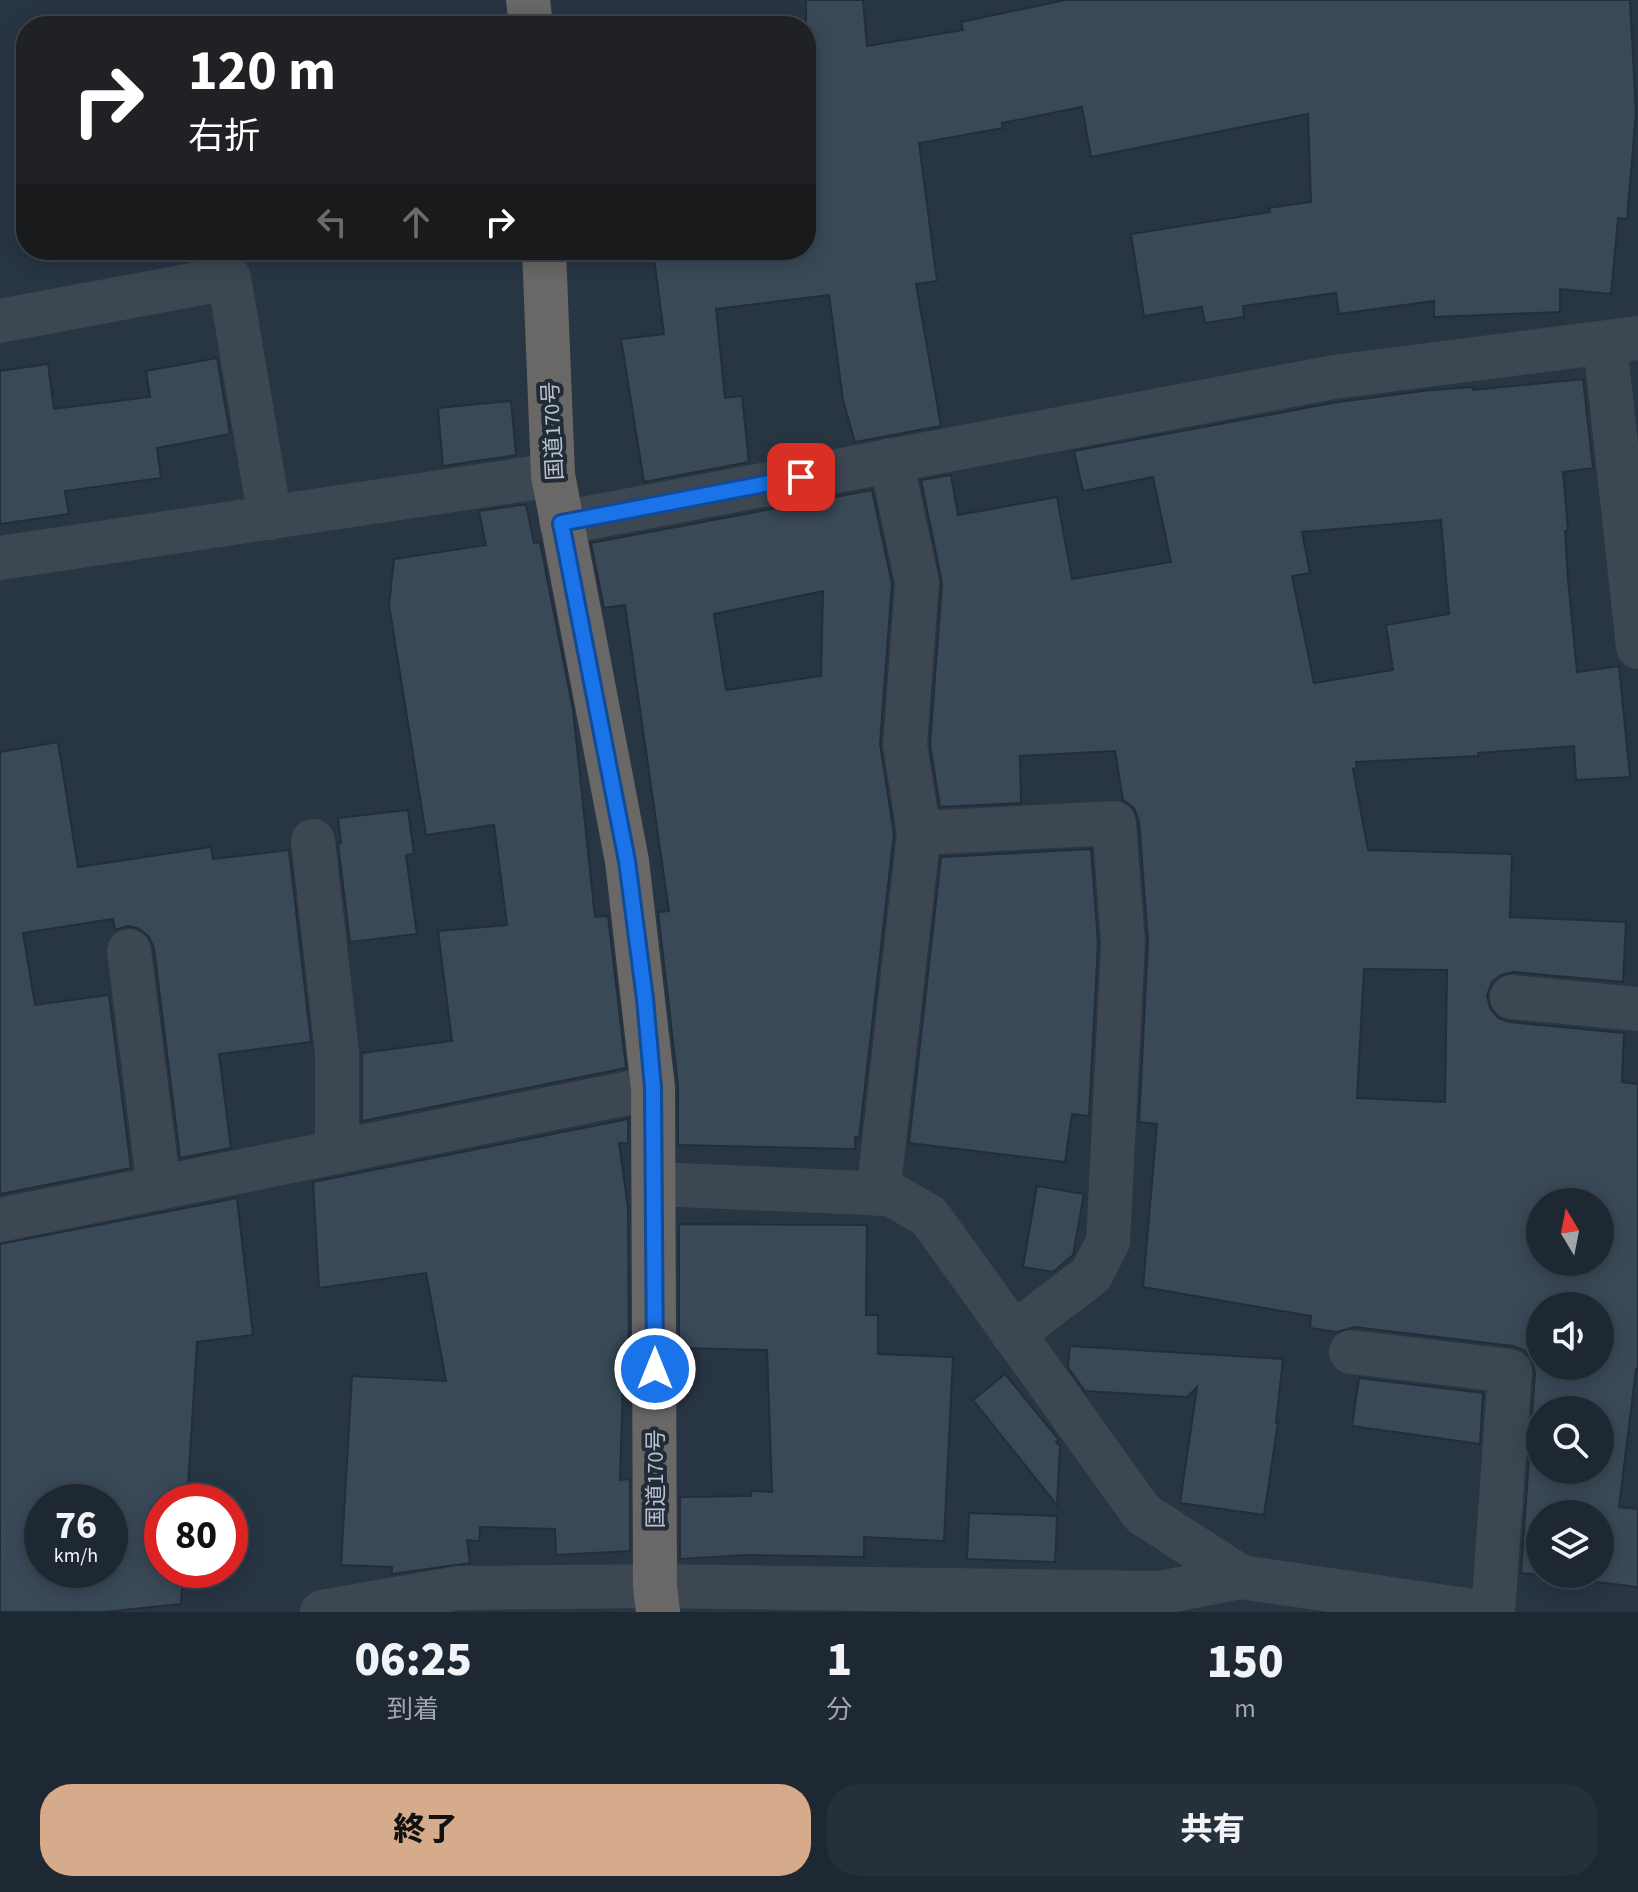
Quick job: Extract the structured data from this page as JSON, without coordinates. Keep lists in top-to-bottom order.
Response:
{
  "streets": {
    "highway": ["国道170号"]
  },
  "north": "top",
  "page": {
    "turn": ["120 m", "右折"],
    "speed": "76 km/h",
    "limit": "80",
    "eta": [
      "06:25",
      "到着",
      "1",
      "分",
      "150",
      "m"
    ],
    "buttons": ["終了", "共有"]
  }
}
